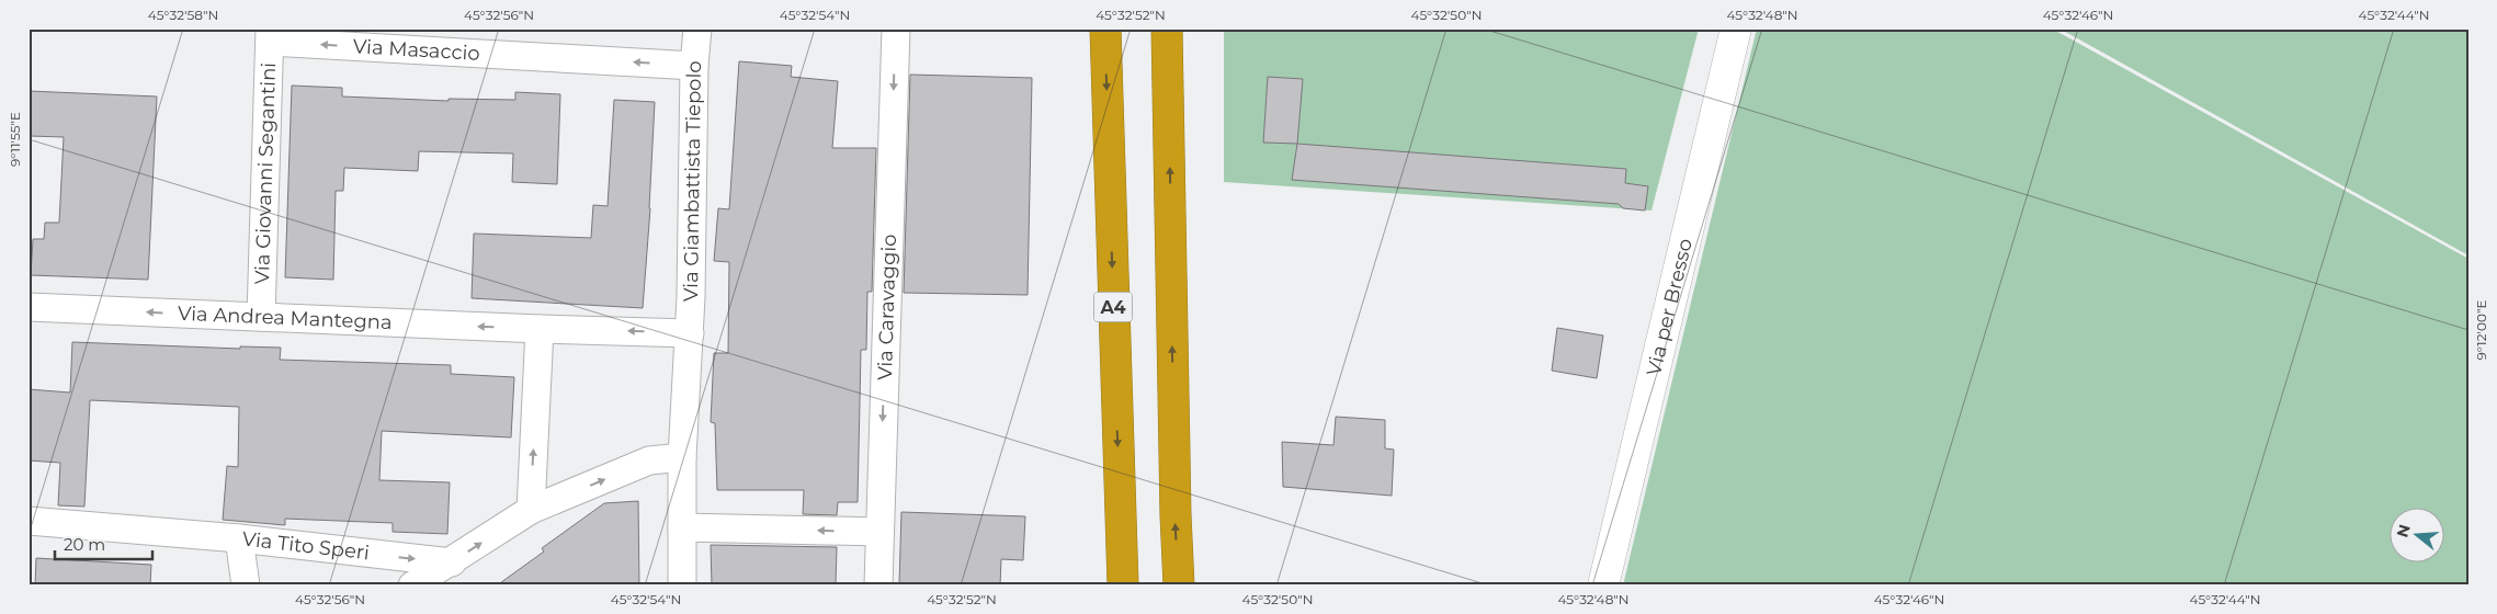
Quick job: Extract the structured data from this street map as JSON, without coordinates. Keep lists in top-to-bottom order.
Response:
{
  "streets": {
    "highway": ["A4"],
    "street": [
      "Via Masaccio",
      "Via Giovanni Segantini",
      "Via Giambattista Tiepolo",
      "Via Caravaggio",
      "Via per Bresso",
      "Via Andrea Mantegna",
      "Via Tito Speri"
    ]
  },
  "crossings": [
    ["Via Masaccio", "Via Giovanni Segantini"],
    ["Via Masaccio", "Via Giambattista Tiepolo"],
    ["Via Giovanni Segantini", "Via Andrea Mantegna"],
    ["Via Giambattista Tiepolo", "Via Andrea Mantegna"]
  ],
  "one_way": [
    "Via Masaccio",
    "Via Caravaggio",
    "Via Andrea Mantegna",
    "Via Tito Speri"
  ],
  "scale_bar": "20 m",
  "north": "left",
  "coordinates": [
    "45°32'58\"N",
    "45°32'56\"N",
    "45°32'54\"N",
    "45°32'52\"N",
    "45°32'50\"N",
    "45°32'48\"N",
    "45°32'46\"N",
    "45°32'44\"N",
    "9°11'55\"E",
    "9°12'00\"E"
  ]
}
